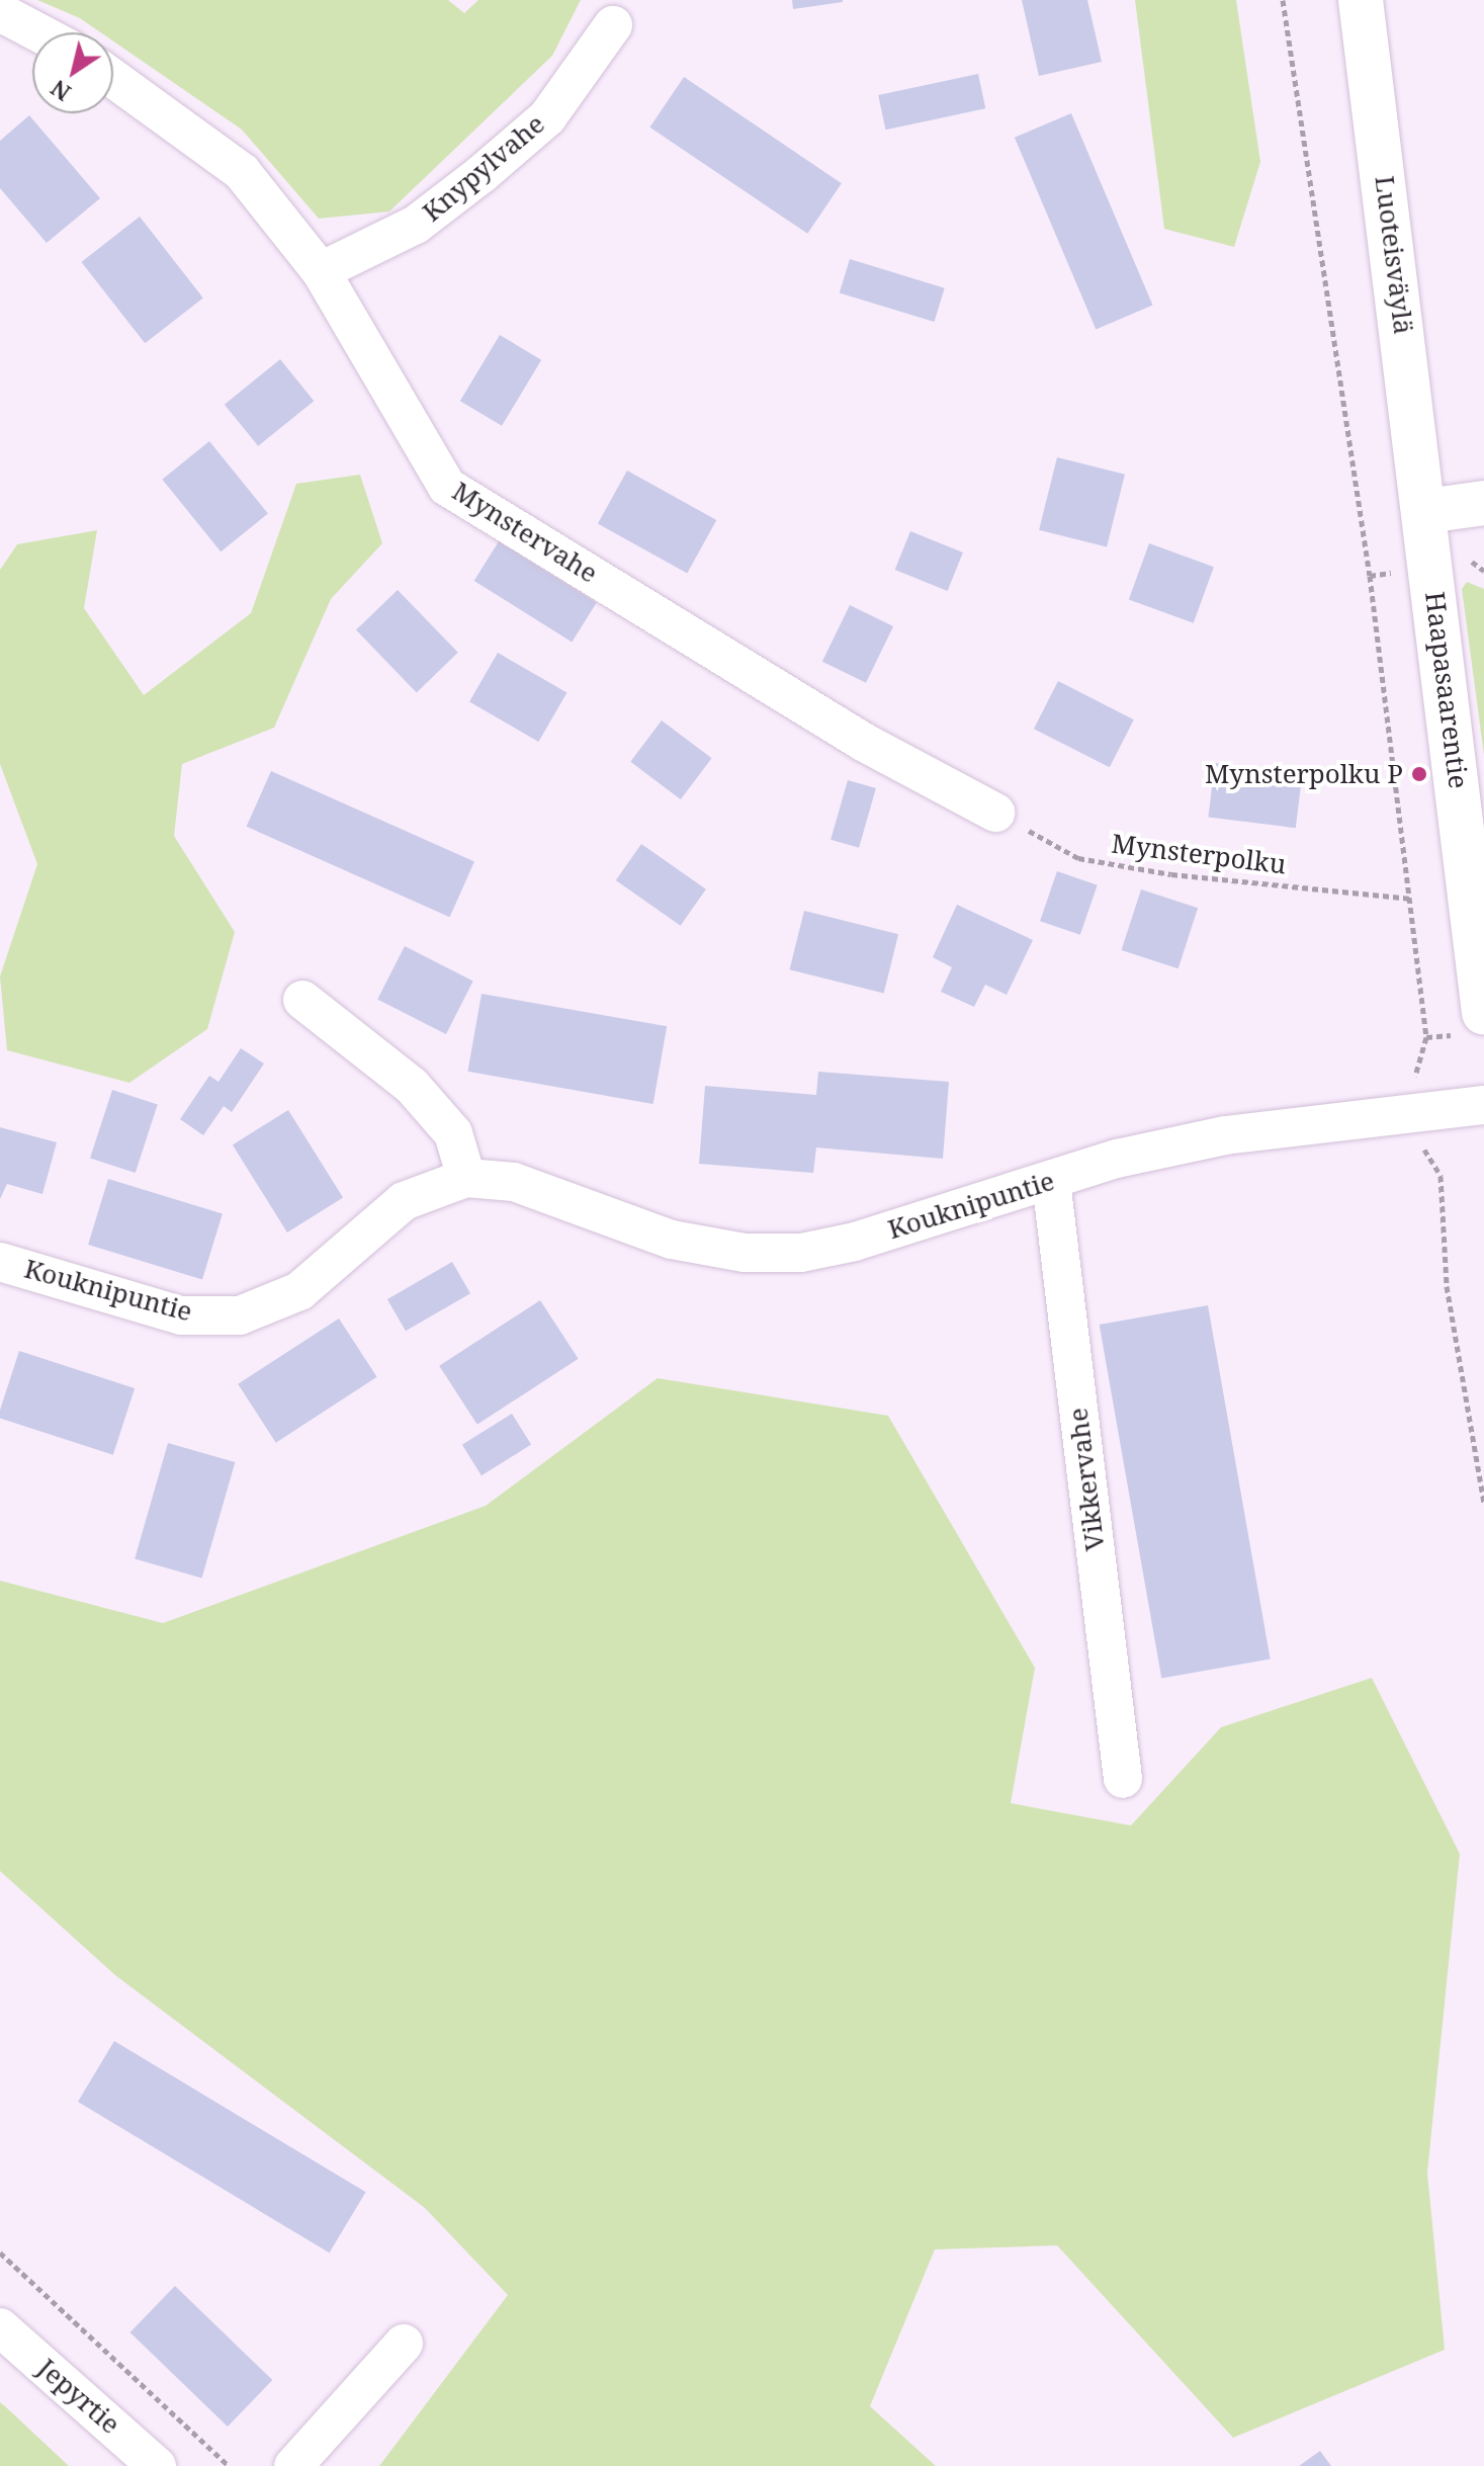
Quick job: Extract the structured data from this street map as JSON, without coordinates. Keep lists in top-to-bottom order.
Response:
{
  "streets": {
    "main road": ["Luoteisväylä", "Haapasaarentie"],
    "street": [
      "Knypylvahe",
      "Mynstervahe",
      "Kouknipuntie",
      "Vikkervahe",
      "Jepyrtie"
    ],
    "path": ["Mynsterpolku"]
  },
  "crossings": [
    ["Knypylvahe", "Mynstervahe"],
    ["Luoteisväylä", "Haapasaarentie"],
    ["Mynstervahe", "Mynsterpolku"],
    ["Kouknipuntie", "Vikkervahe"]
  ],
  "places": ["Mynsterpolku P"],
  "north": "bottom left"
}
